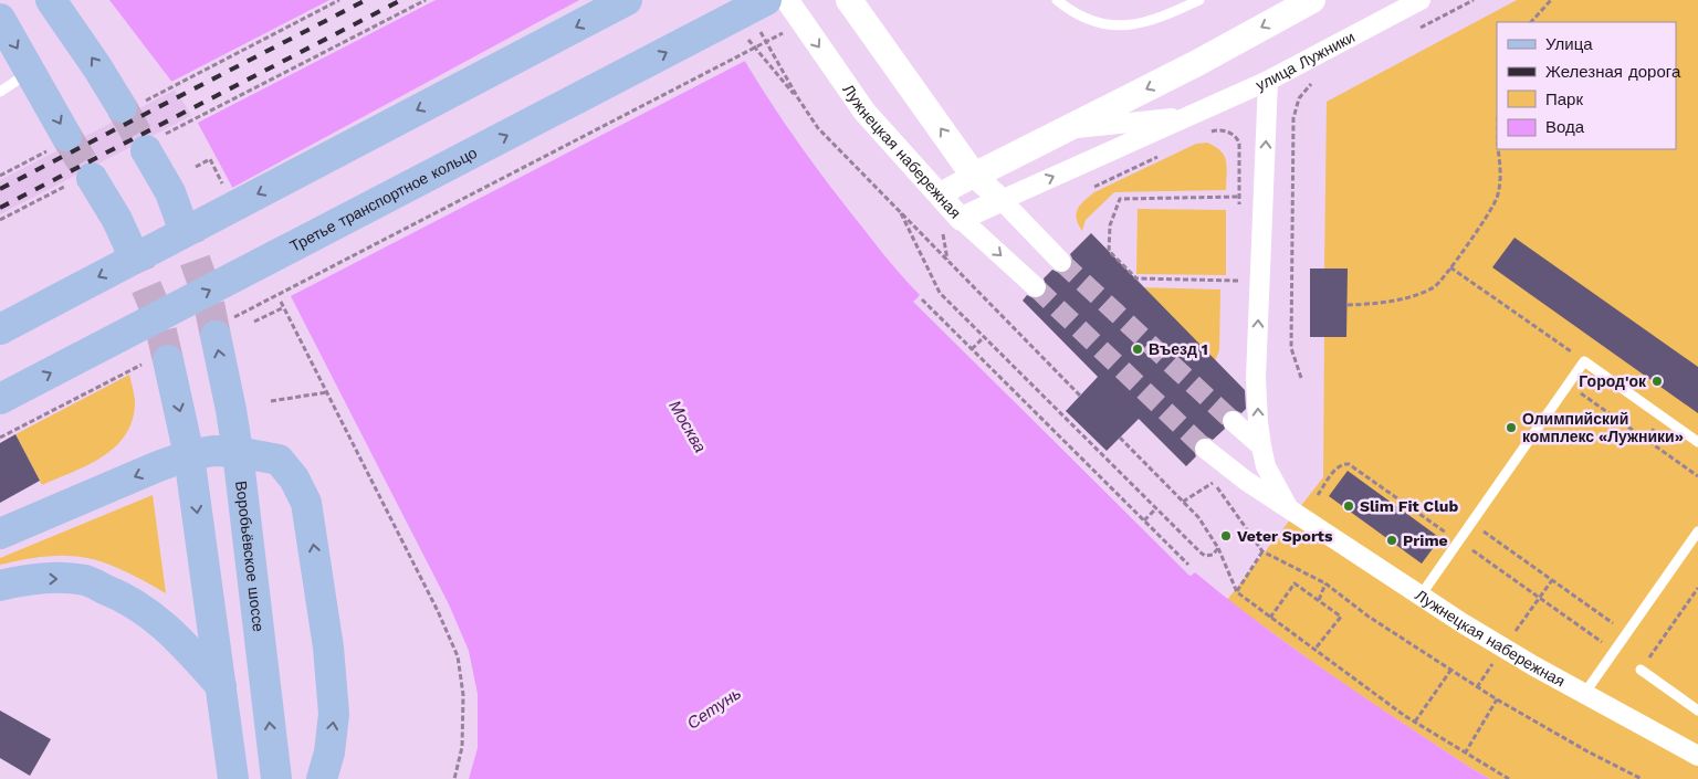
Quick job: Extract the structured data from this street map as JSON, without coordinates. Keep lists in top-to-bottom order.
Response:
{
  "streets": {
    "main road": ["Третье транспортное кольцо", "Воробьёвское шоссе"],
    "street": ["улица Лужники", "Лужнецкая набережная"]
  },
  "crossings": [
    ["улица Лужники", "Лужнецкая набережная"]
  ],
  "water": ["Москва", "Сетунь"],
  "places": [
    "Въезд 1",
    "Город'ок",
    "Олимпийский комплекс «Лужники»",
    "Slim Fit Club",
    "Veter Sports",
    "Prime"
  ],
  "legend": [
    "Улица",
    "Железная дорога",
    "Парк",
    "Вода"
  ]
}
